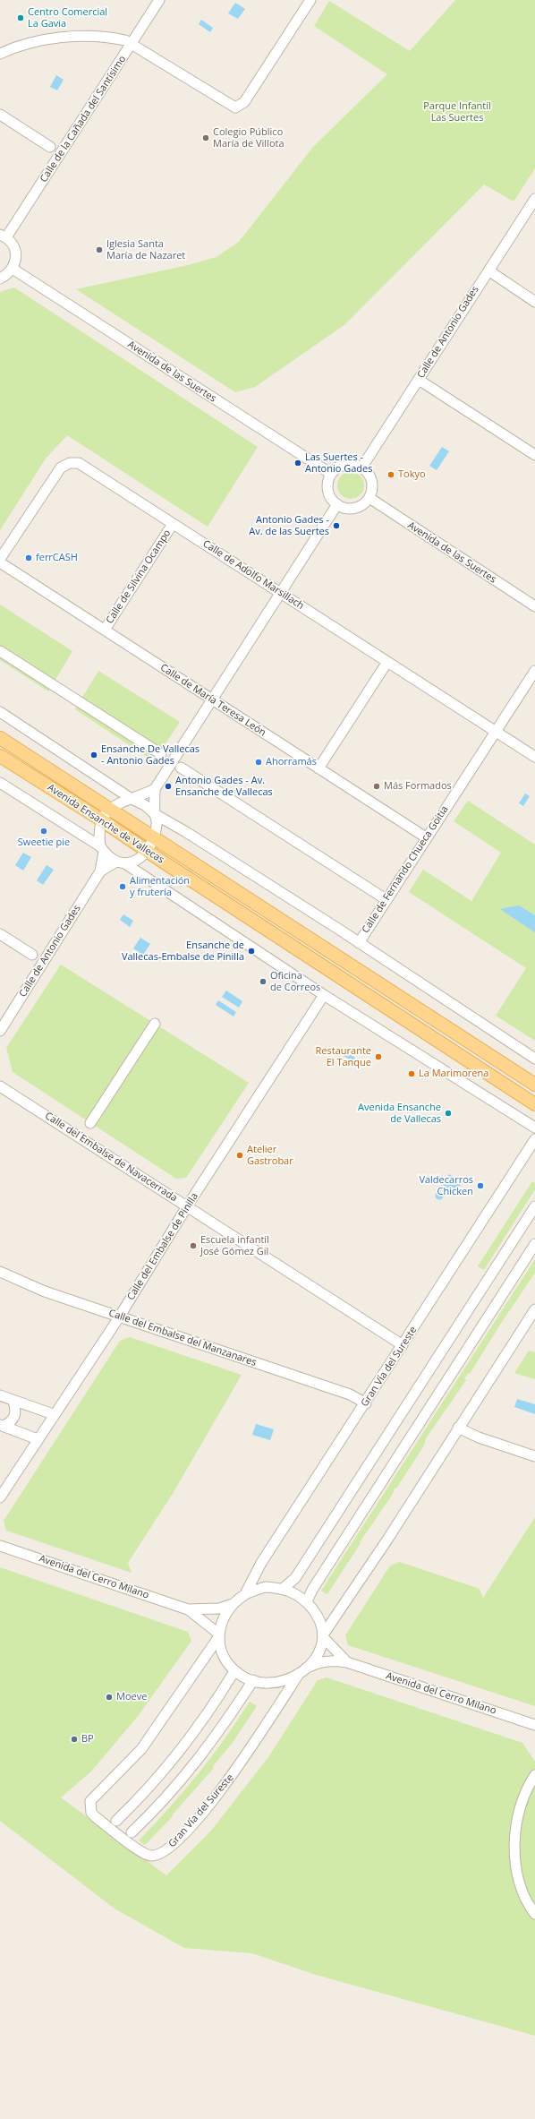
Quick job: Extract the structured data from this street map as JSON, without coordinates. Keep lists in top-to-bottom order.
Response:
{
  "streets": {
    "main road": ["Avenida Ensanche de Vallecas"],
    "street": [
      "Calle de la Cañada del Santísimo",
      "Calle de Antonio Gades",
      "Avenida de las Suertes",
      "Calle de Adolfo Marsillach",
      "Calle de Silvina Ocampo",
      "Calle de María Teresa León",
      "Calle de Fernando Chueca Goitia",
      "Calle del Embalse de Navacerrada",
      "Calle del Embalse de Pinilla",
      "Calle del Embalse del Manzanares",
      "Gran Vía del Sureste",
      "Avenida del Cerro Milano"
    ]
  },
  "crossings": [
    ["Calle de Antonio Gades", "Avenida de las Suertes"],
    ["Calle de Antonio Gades", "Avenida Ensanche de Vallecas"],
    ["Calle de Adolfo Marsillach", "Calle de Silvina Ocampo"],
    ["Calle de Adolfo Marsillach", "Calle de Fernando Chueca Goitia"],
    ["Calle de Silvina Ocampo", "Calle de María Teresa León"],
    ["Calle de María Teresa León", "Calle de Fernando Chueca Goitia"],
    ["Calle del Embalse de Navacerrada", "Calle del Embalse de Pinilla"],
    ["Calle del Embalse de Navacerrada", "Gran Vía del Sureste"],
    ["Calle del Embalse de Pinilla", "Calle del Embalse del Manzanares"],
    ["Calle del Embalse del Manzanares", "Gran Vía del Sureste"],
    ["Gran Vía del Sureste", "Avenida del Cerro Milano"]
  ],
  "parks": ["Parque Infantil Las Suertes"],
  "places": [
    "Centro Comercial La Gavia",
    "Colegio Público María de Villota",
    "Iglesia Santa María de Nazaret",
    "Las Suertes - Antonio Gades",
    "Tokyo",
    "Antonio Gades - Av. de las Suertes",
    "ferrCASH",
    "Ensanche De Vallecas - Antonio Gades",
    "Ahorramás",
    "Antonio Gades - Av. Ensanche de Vallecas",
    "Más Formados",
    "Sweetie pie",
    "Alimentación y frutería",
    "Ensanche de Vallecas-Embalse de Pinilla",
    "Oficina de Correos",
    "Restaurante El Tanque",
    "La Marimorena",
    "Avenida Ensanche de Vallecas",
    "Atelier Gastrobar",
    "Valdecarros Chicken",
    "Escuela infantil José Gómez Gil",
    "Moeve",
    "BP"
  ]
}
